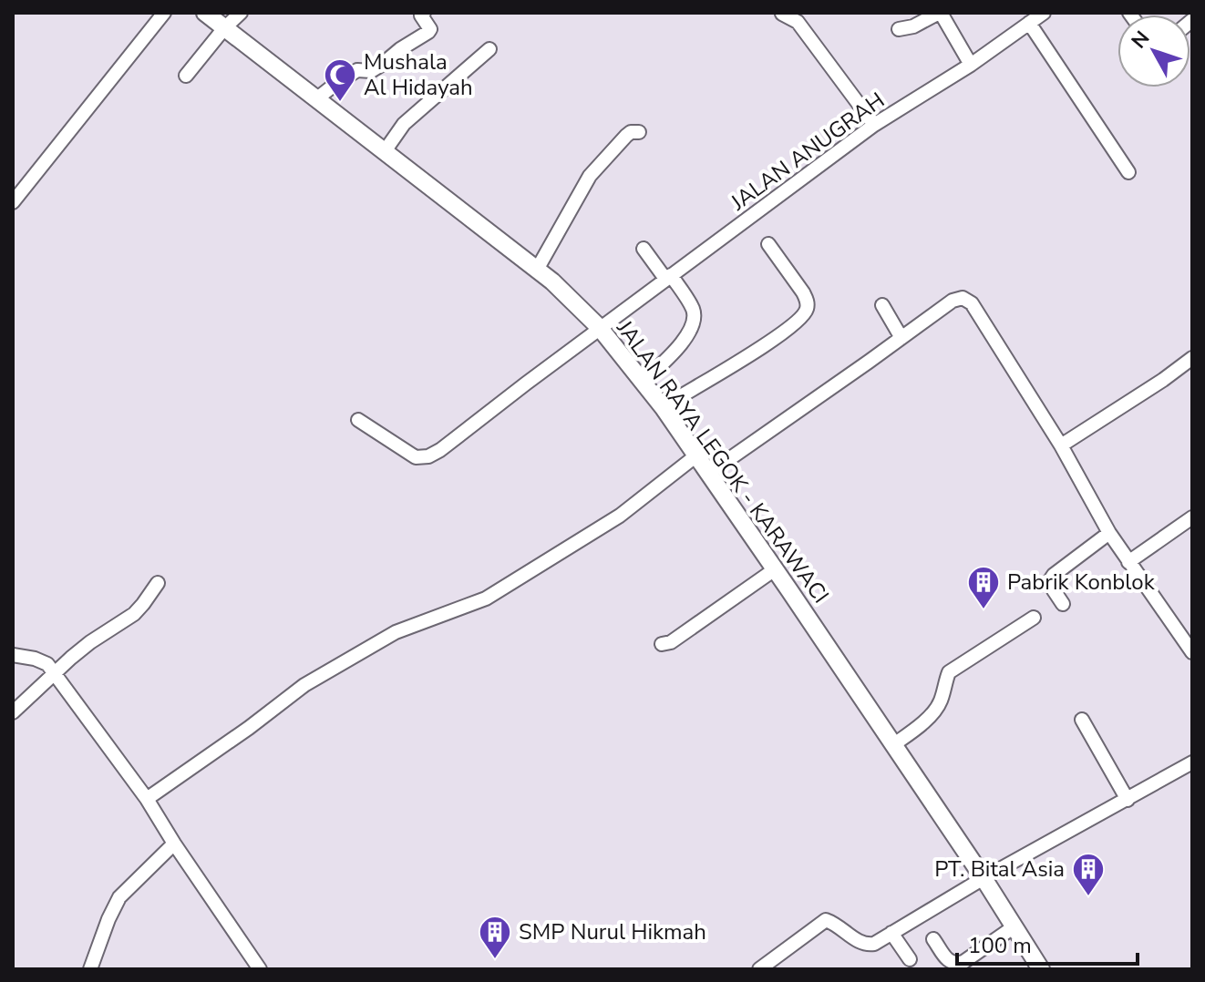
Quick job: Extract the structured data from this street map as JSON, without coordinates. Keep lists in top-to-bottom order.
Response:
{
  "streets": {
    "main road": ["JALAN RAYA LEGOK - KARAWACI"],
    "street": ["JALAN ANUGRAH"]
  },
  "crossings": [
    ["JALAN ANUGRAH", "JALAN RAYA LEGOK - KARAWACI"]
  ],
  "places": {
    "mosque": ["Mushala Al Hidayah"],
    "building": ["Pabrik Konblok", "PT. Bital Asia", "SMP Nurul Hikmah"]
  },
  "scale_bar": "100 m",
  "north": "top left"
}
